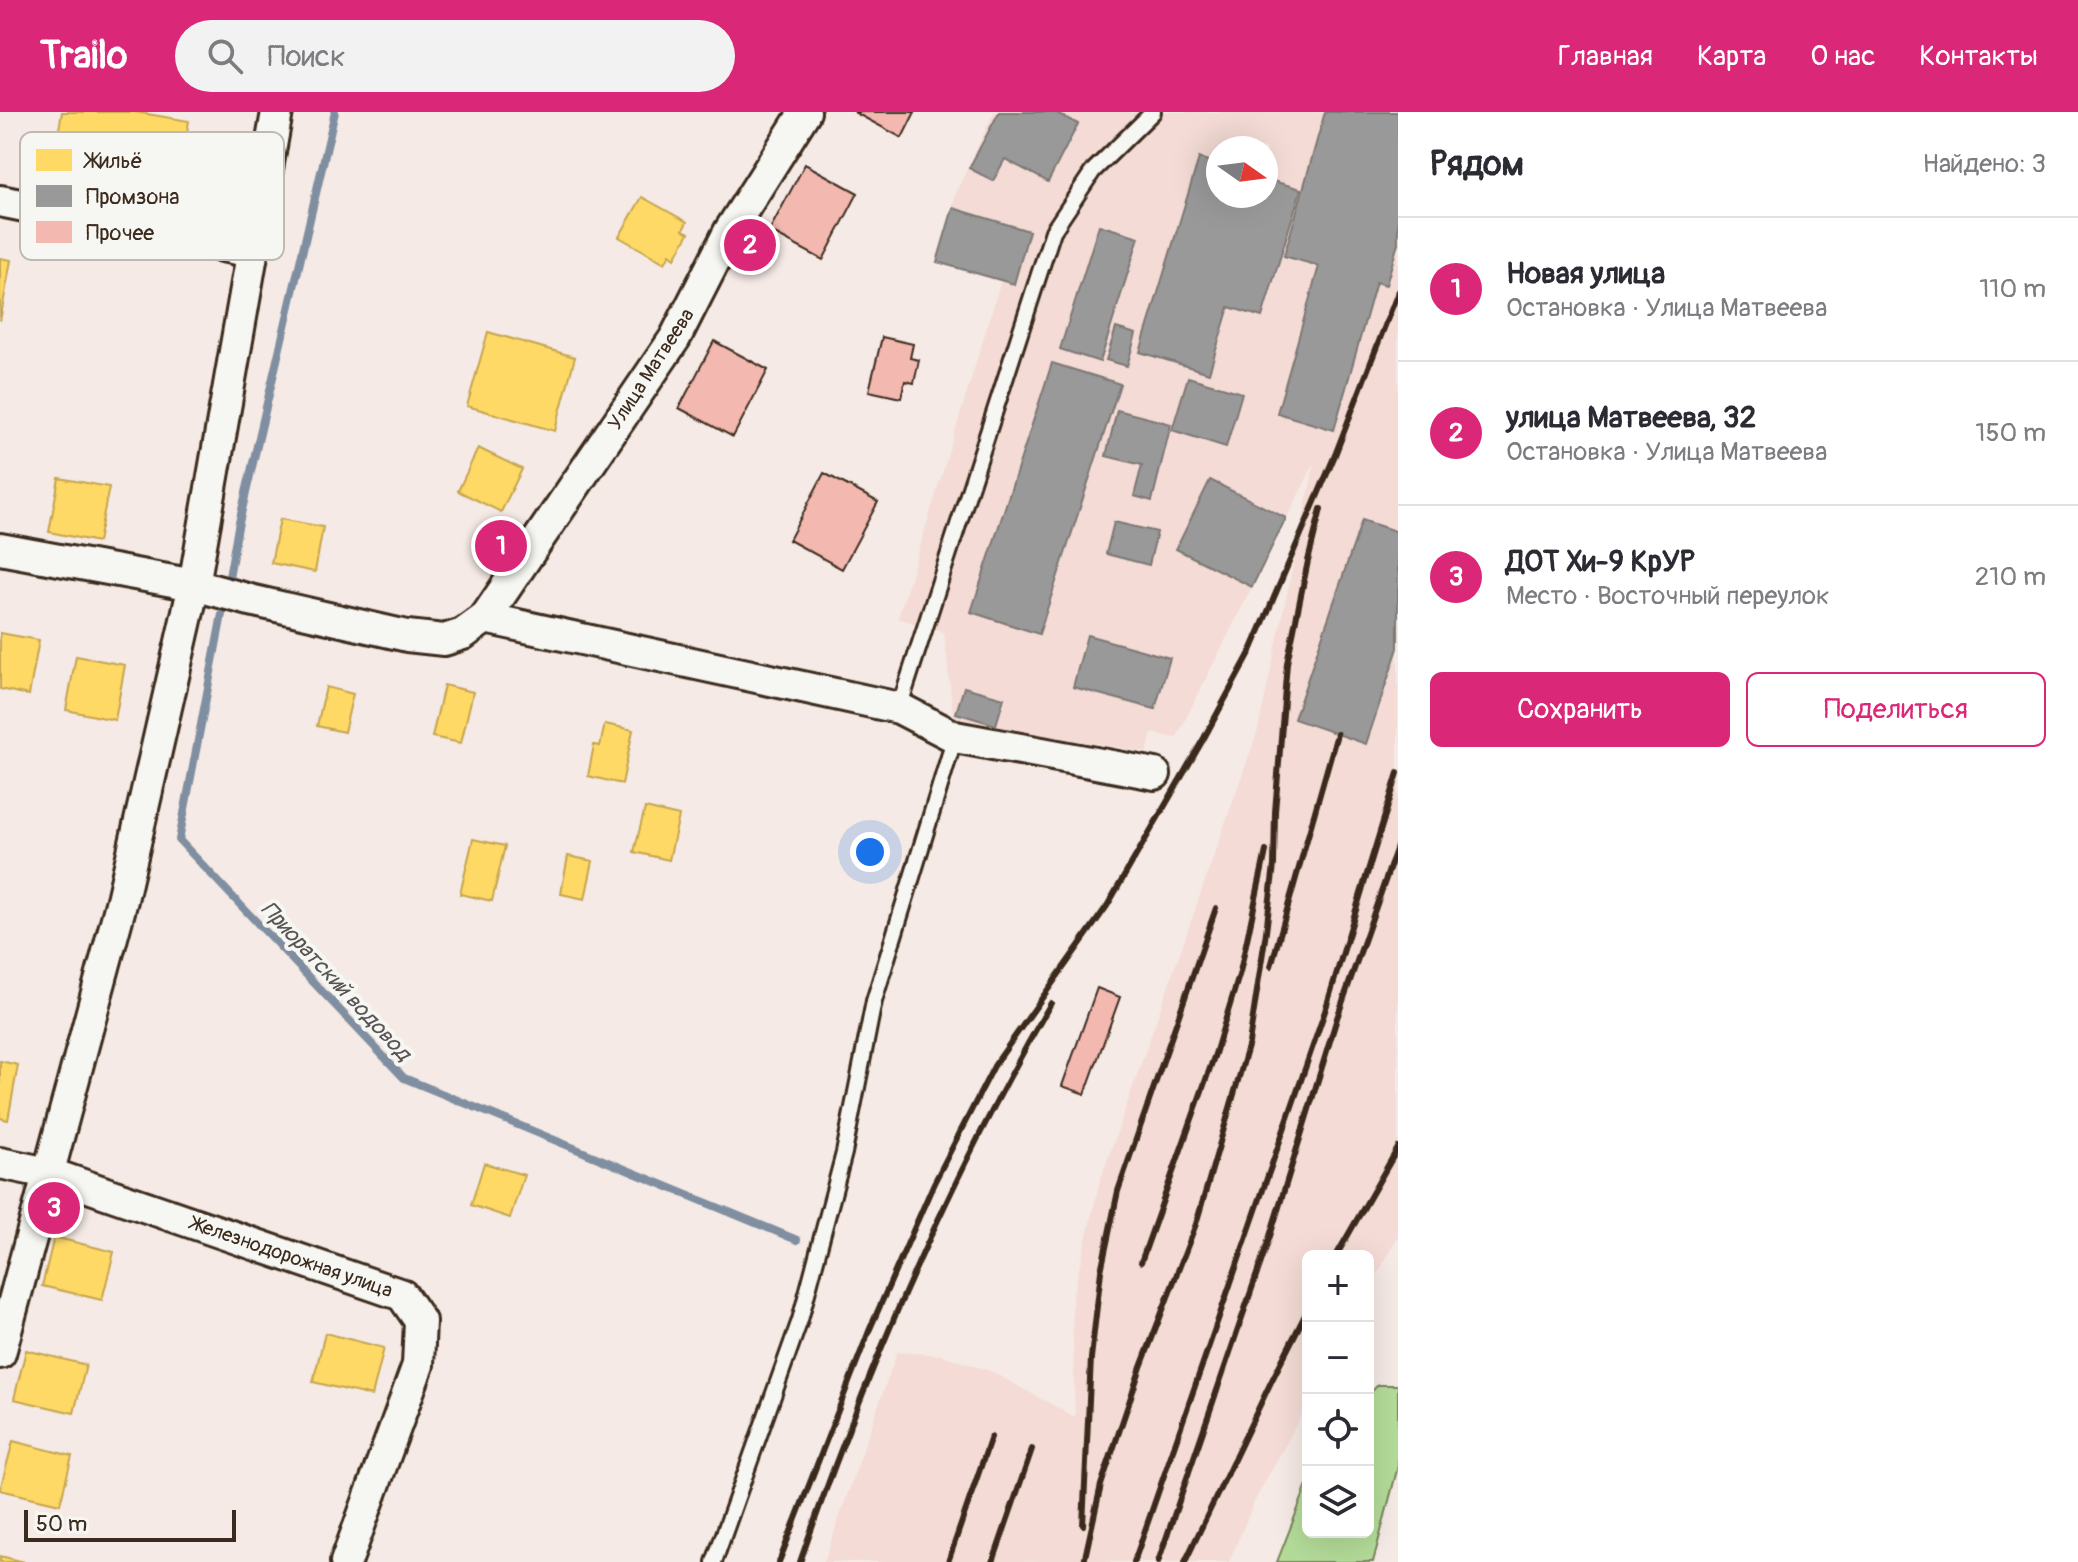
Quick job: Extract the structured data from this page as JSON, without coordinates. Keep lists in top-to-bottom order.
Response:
{
  "streets": {
    "street": ["Улица Матвеева", "Железнодорожная улица"]
  },
  "water": ["Приоратский водовод"],
  "legend": ["Жильё", "Промзона", "Прочее"],
  "scale_bar": "50 m",
  "north": "right",
  "page": {
    "header": "Trailo",
    "search": "Поиск",
    "nav": [
      "Главная",
      "Карта",
      "О нас",
      "Контакты"
    ],
    "heading": ["Рядом", "Найдено: 3"],
    "pins": ["2", "1", "3"],
    "list": [
      {
        "mark": "1",
        "name": "Новая улица",
        "note": "Остановка · Улица Матвеева",
        "value": "110 m"
      },
      {
        "mark": "2",
        "name": "улица Матвеева, 32",
        "note": "Остановка · Улица Матвеева",
        "value": "150 m"
      },
      {
        "mark": "3",
        "name": "ДОТ Хи-9 КрУР",
        "note": "Место · Восточный переулок",
        "value": "210 m"
      }
    ],
    "buttons": ["Сохранить", "Поделиться"],
    "map_buttons": ["+", "−"],
    "scale": "50 m"
  }
}
